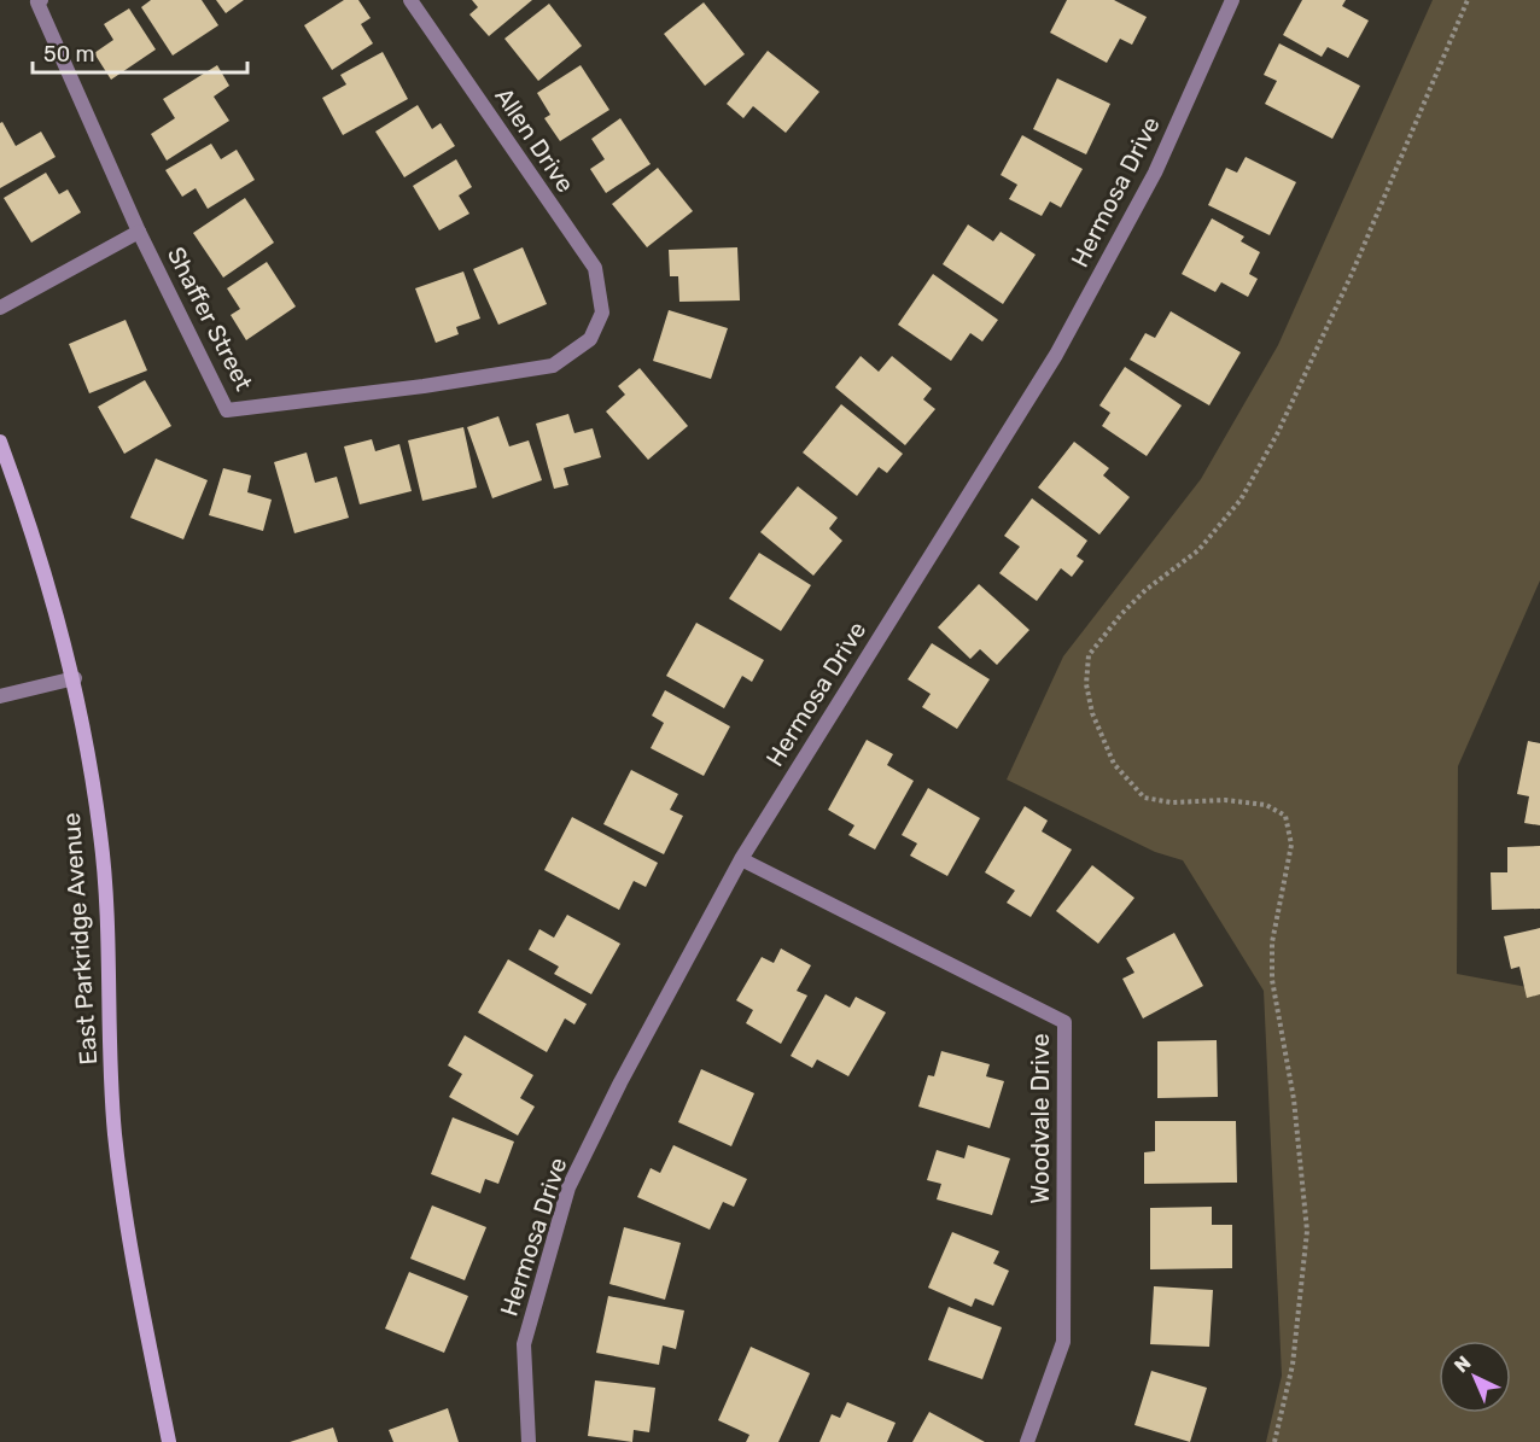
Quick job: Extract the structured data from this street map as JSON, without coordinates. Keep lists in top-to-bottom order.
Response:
{
  "streets": {
    "main road": ["East Parkridge Avenue"],
    "street": [
      "Allen Drive",
      "Hermosa Drive",
      "Shaffer Street",
      "Woodvale Drive"
    ]
  },
  "crossings": [
    ["Allen Drive", "Shaffer Street"],
    ["Hermosa Drive", "Woodvale Drive"]
  ],
  "scale_bar": "50 m",
  "north": "top left"
}
